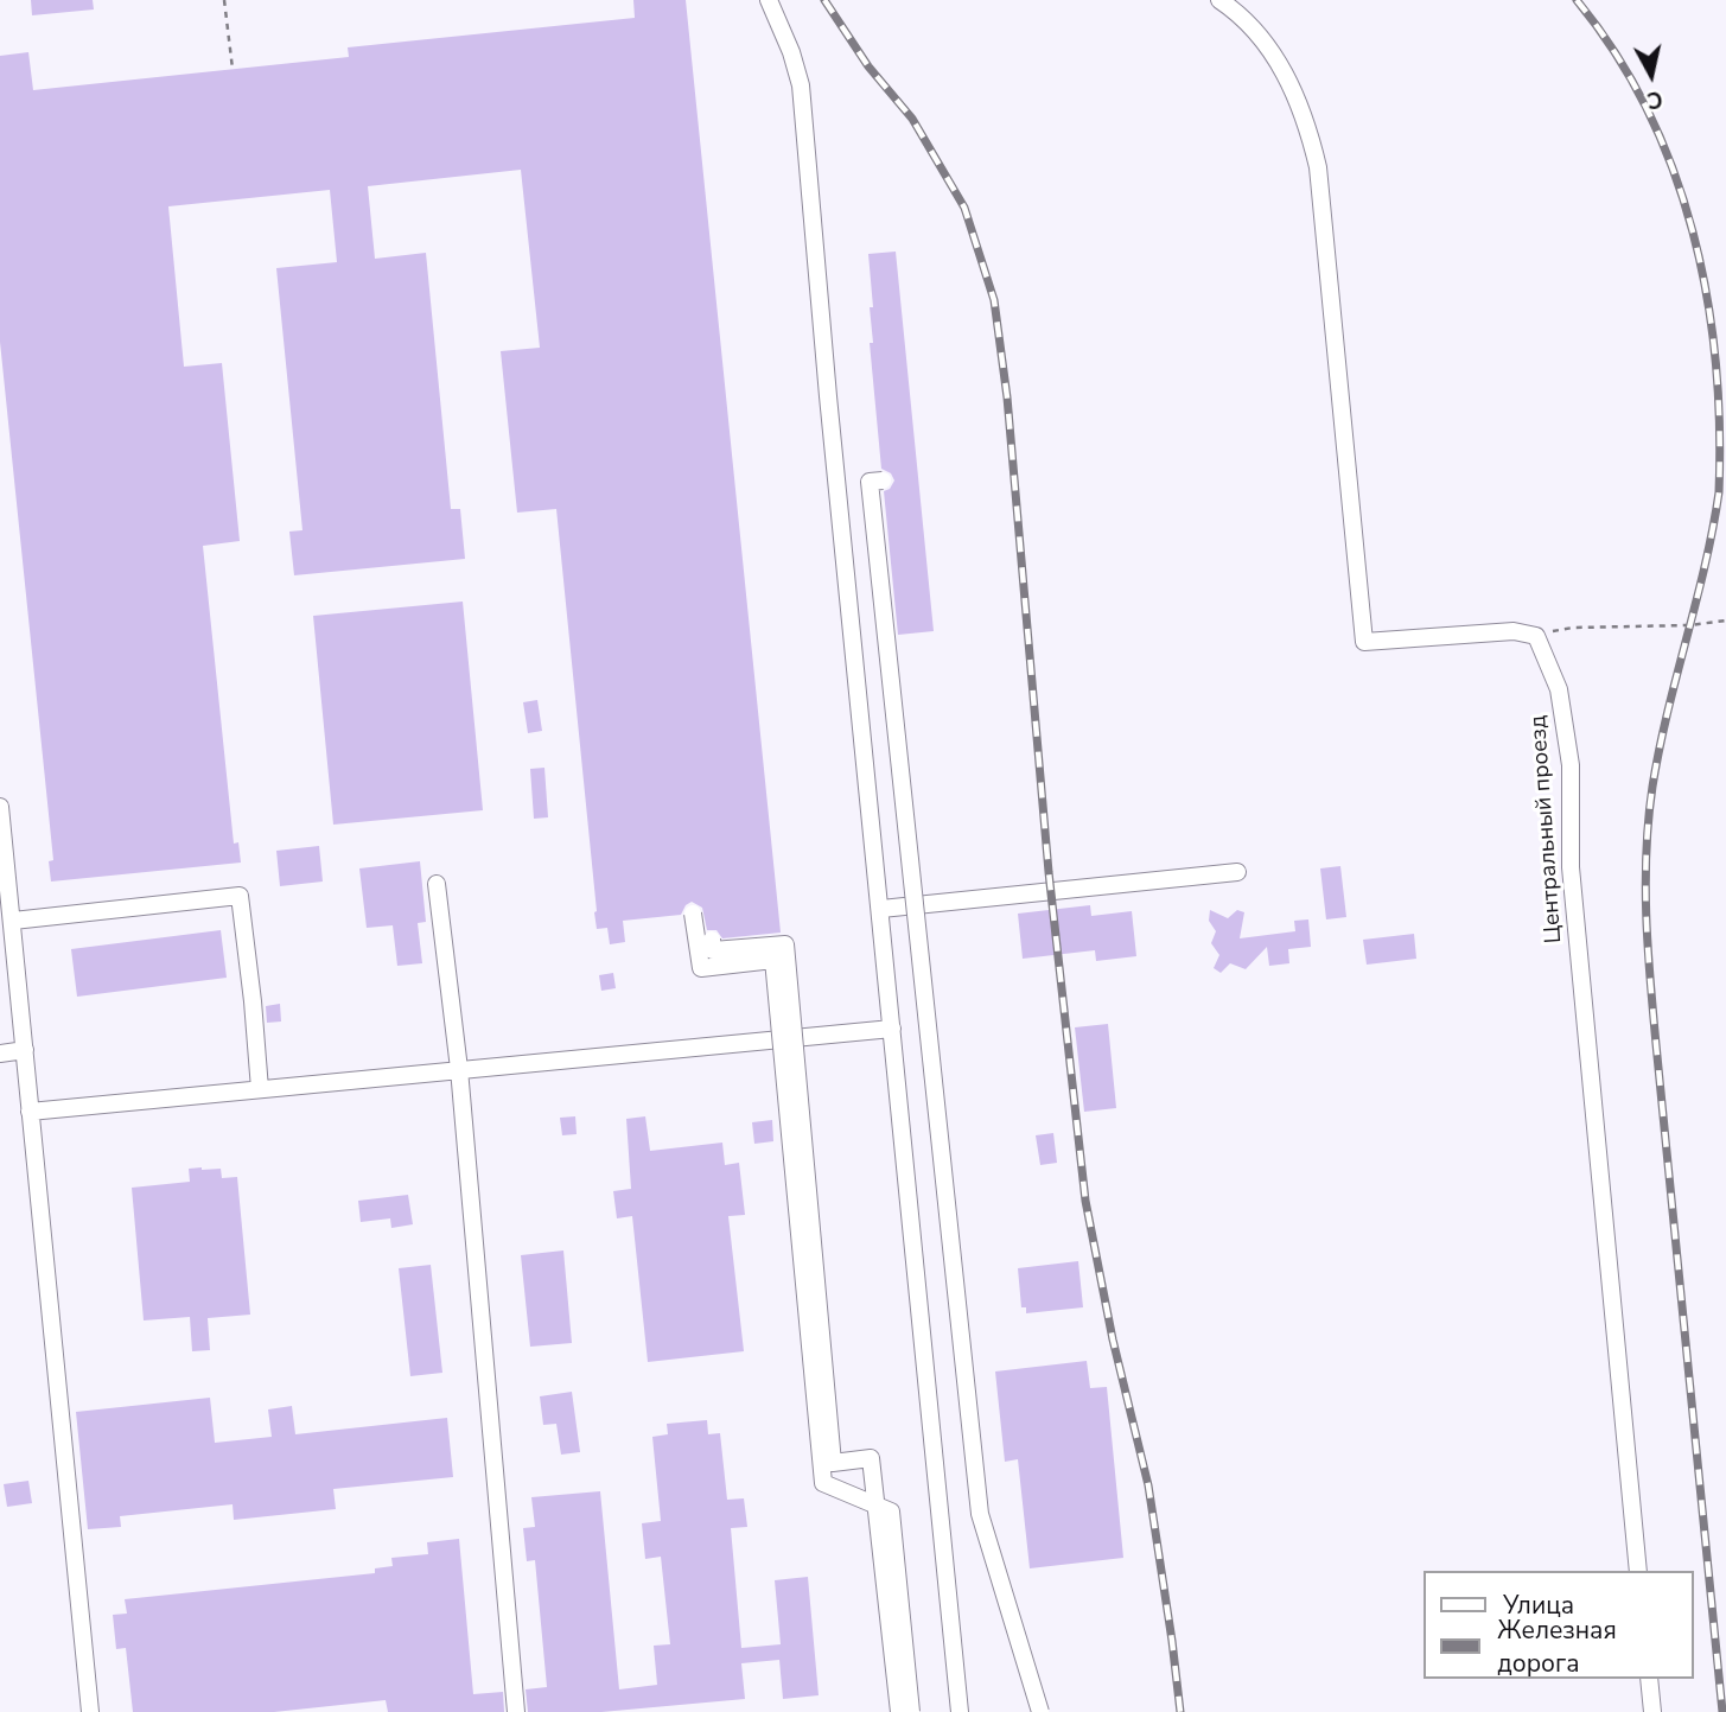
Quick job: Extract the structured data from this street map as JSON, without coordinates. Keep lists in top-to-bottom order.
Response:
{
  "streets": {
    "street": ["Центральный проезд"]
  },
  "legend": ["Улица", "Железная дорога"],
  "north": "bottom"
}
